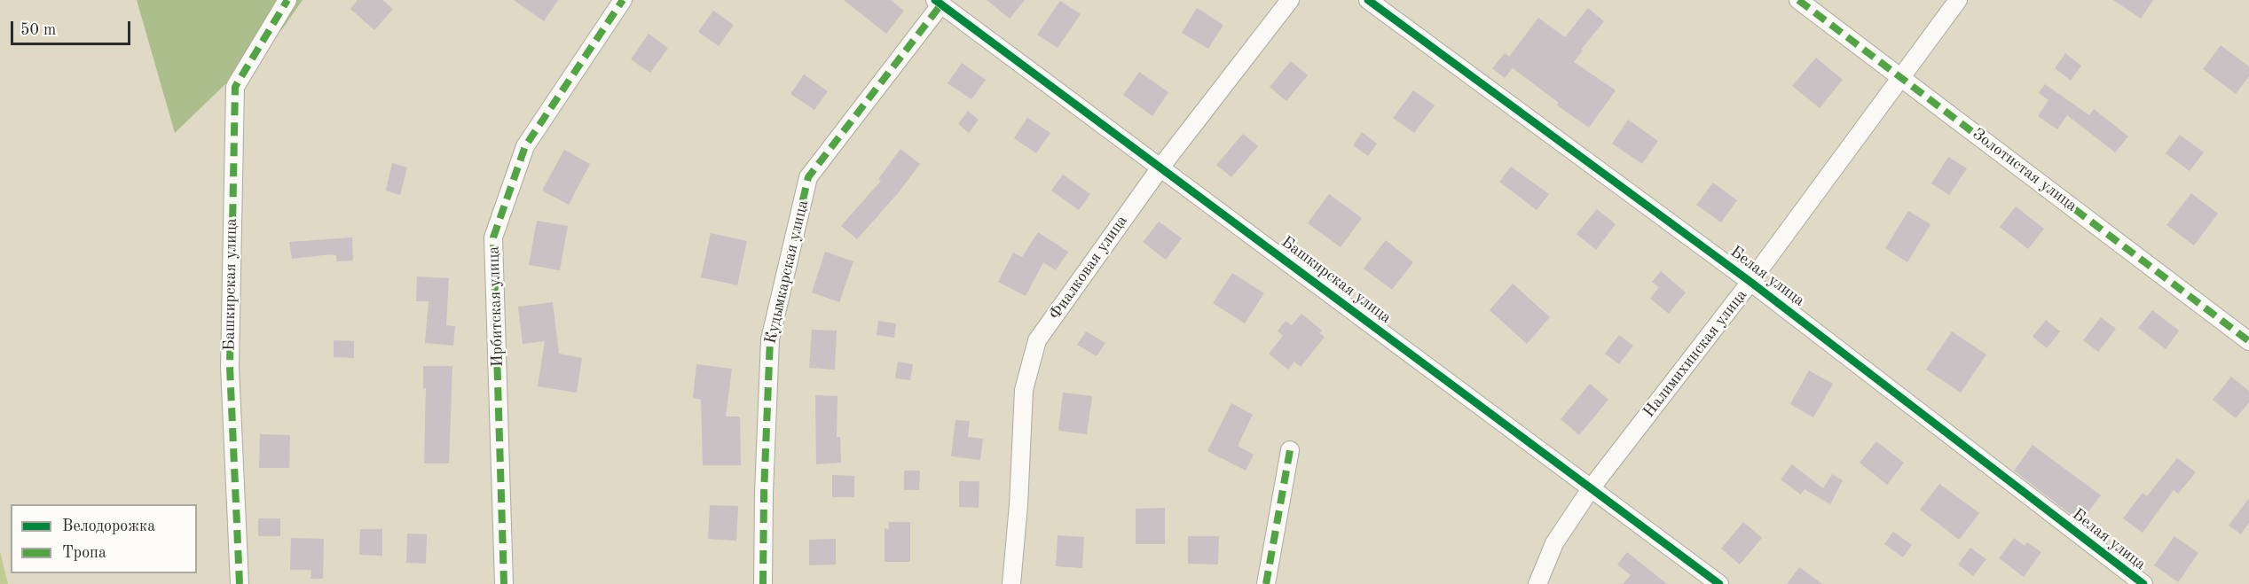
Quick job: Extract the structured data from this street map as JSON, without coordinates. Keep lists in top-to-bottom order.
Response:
{
  "streets": {
    "street": [
      "Золотистая улица",
      "Фиалковая улица",
      "Кудымкарская улица",
      "Белая улица",
      "Башкирская улица",
      "Ирбитская улица",
      "Налимихинская улица"
    ]
  },
  "crossings": [
    ["Золотистая улица", "Налимихинская улица"],
    ["Фиалковая улица", "Башкирская улица"],
    ["Кудымкарская улица", "Башкирская улица"],
    ["Белая улица", "Налимихинская улица"],
    ["Башкирская улица", "Налимихинская улица"]
  ],
  "legend": ["Велодорожка", "Тропа"],
  "scale_bar": "50 m"
}
